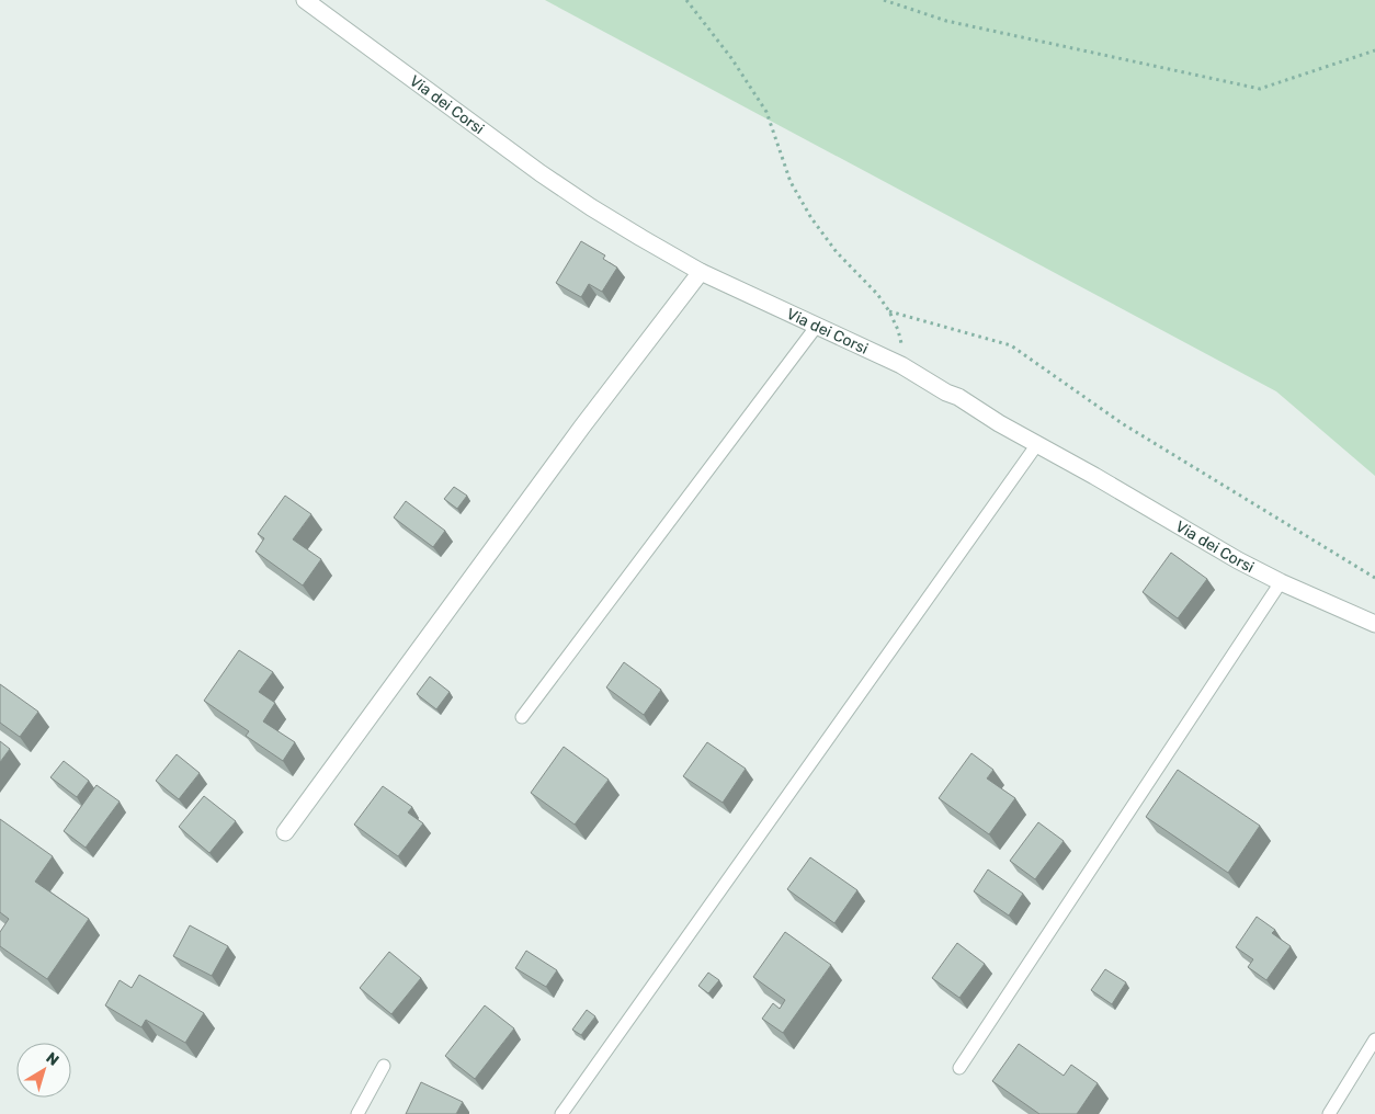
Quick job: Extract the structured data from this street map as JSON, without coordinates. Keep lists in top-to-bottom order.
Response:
{
  "streets": {
    "street": ["Via dei Corsi"]
  },
  "north": "top right"
}
